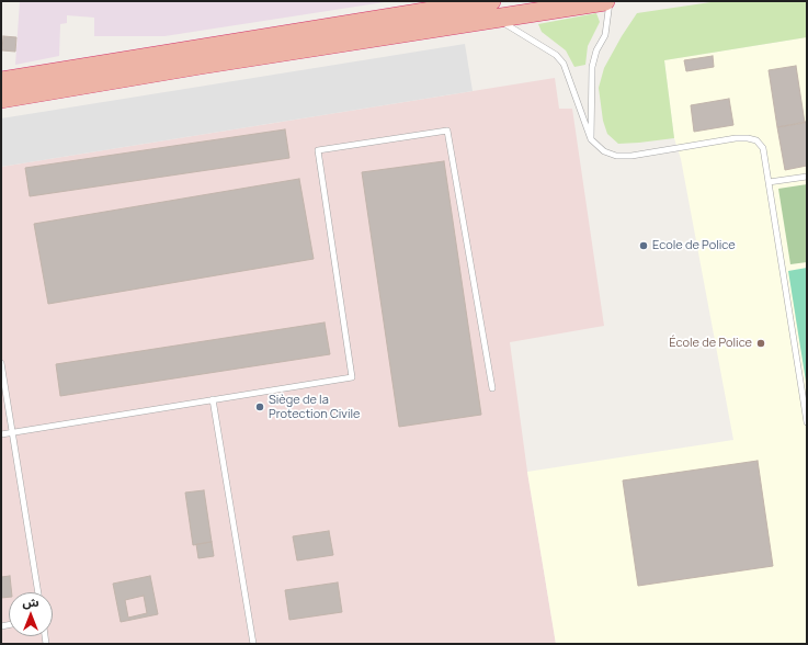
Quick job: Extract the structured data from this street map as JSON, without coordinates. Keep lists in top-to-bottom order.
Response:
{
  "places": ["Ecole de Police", "École de Police", "Siège de la Protection Civile"],
  "north": "top"
}
